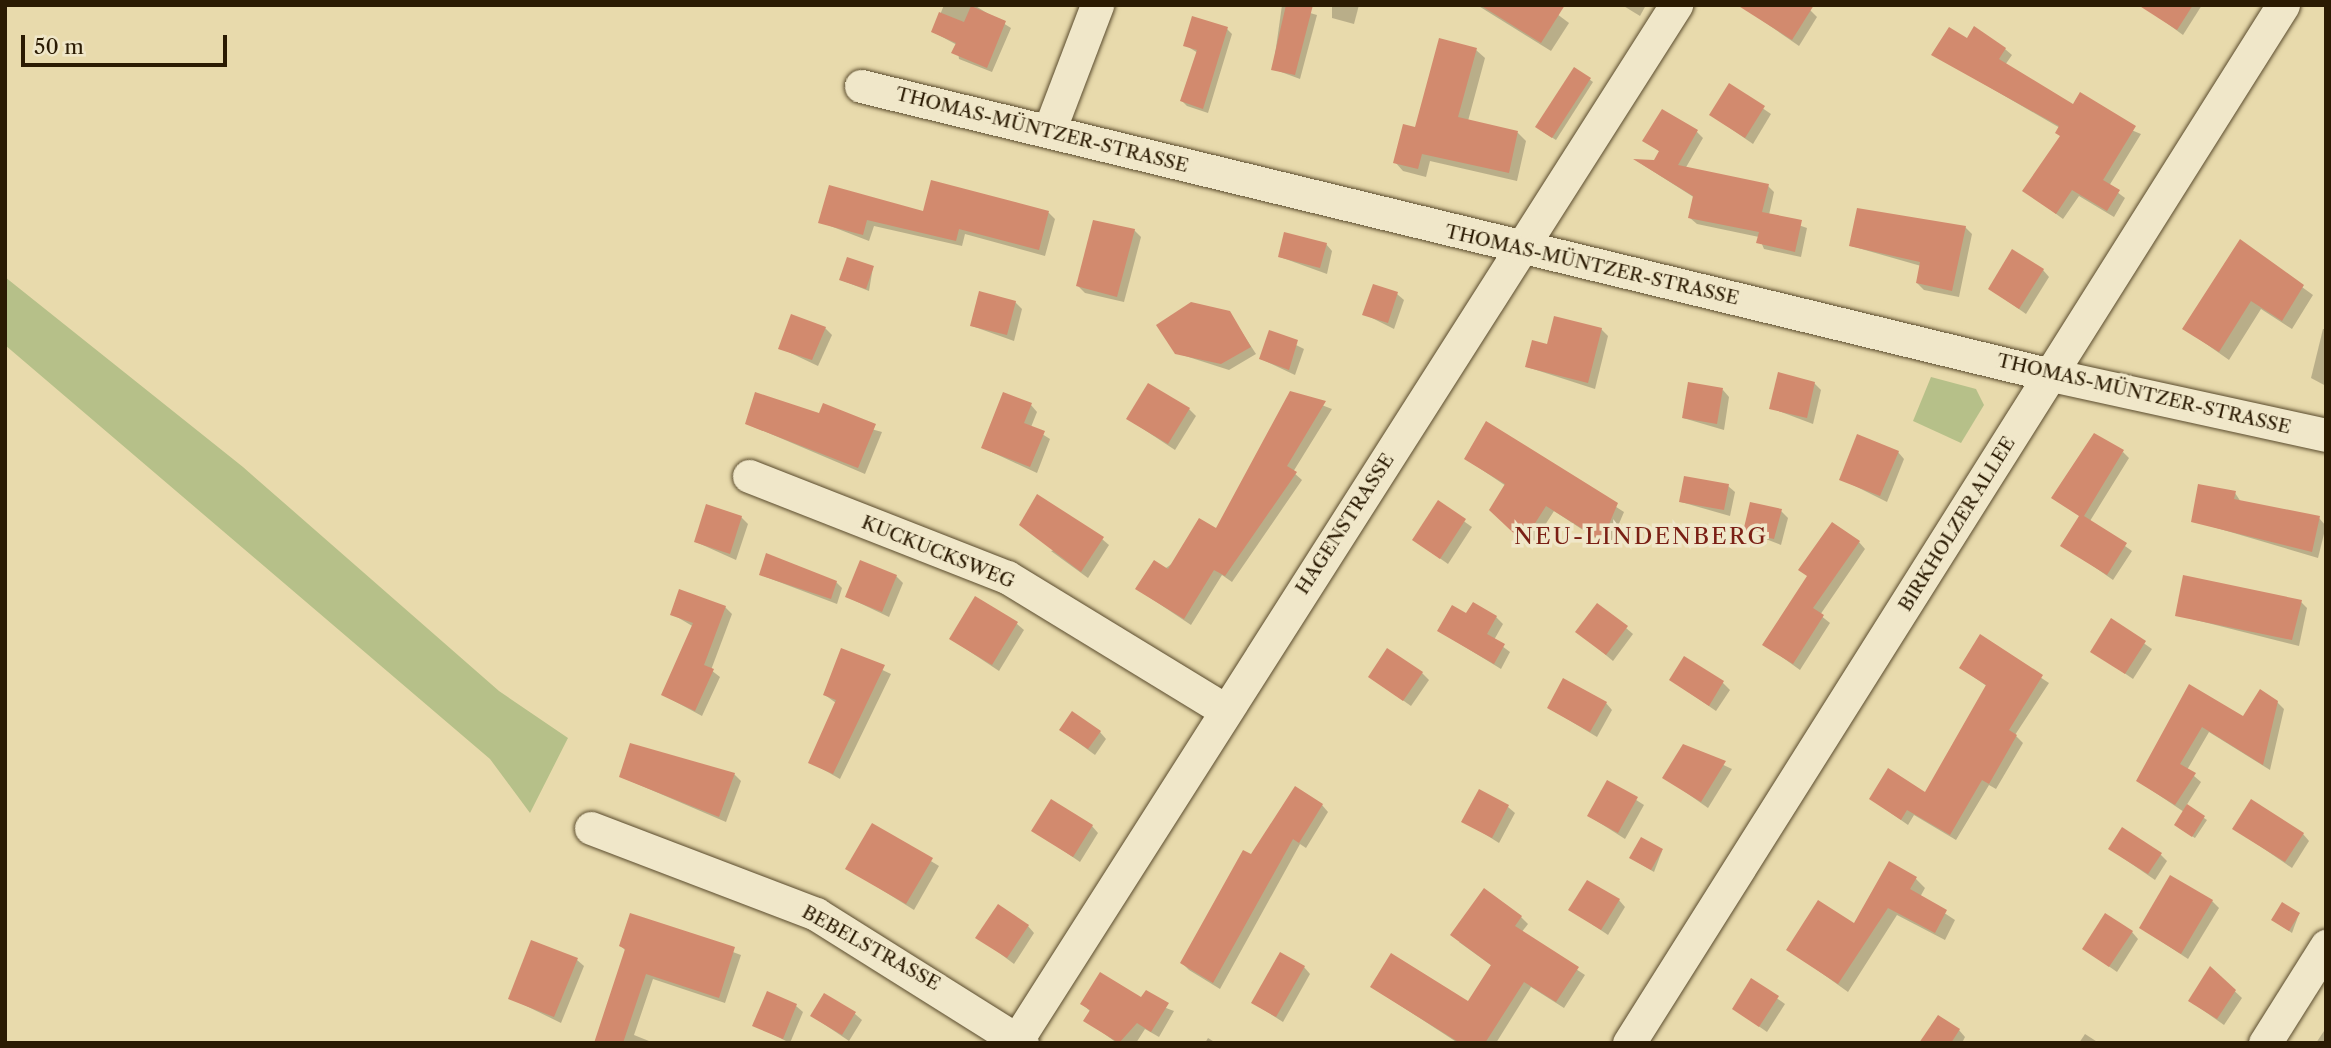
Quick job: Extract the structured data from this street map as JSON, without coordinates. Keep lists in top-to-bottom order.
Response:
{
  "streets": {
    "street": [
      "THOMAS-MÜNTZER-STRASSE",
      "HAGENSTRASSE",
      "BIRKHOLZER ALLEE",
      "KUCKUCKSWEG",
      "BEBELSTRASSE"
    ]
  },
  "crossings": [
    ["THOMAS-MÜNTZER-STRASSE", "HAGENSTRASSE"],
    ["THOMAS-MÜNTZER-STRASSE", "BIRKHOLZER ALLEE"],
    ["HAGENSTRASSE", "KUCKUCKSWEG"],
    ["HAGENSTRASSE", "BEBELSTRASSE"]
  ],
  "districts": ["NEU-LINDENBERG"],
  "scale_bar": "50 m"
}
